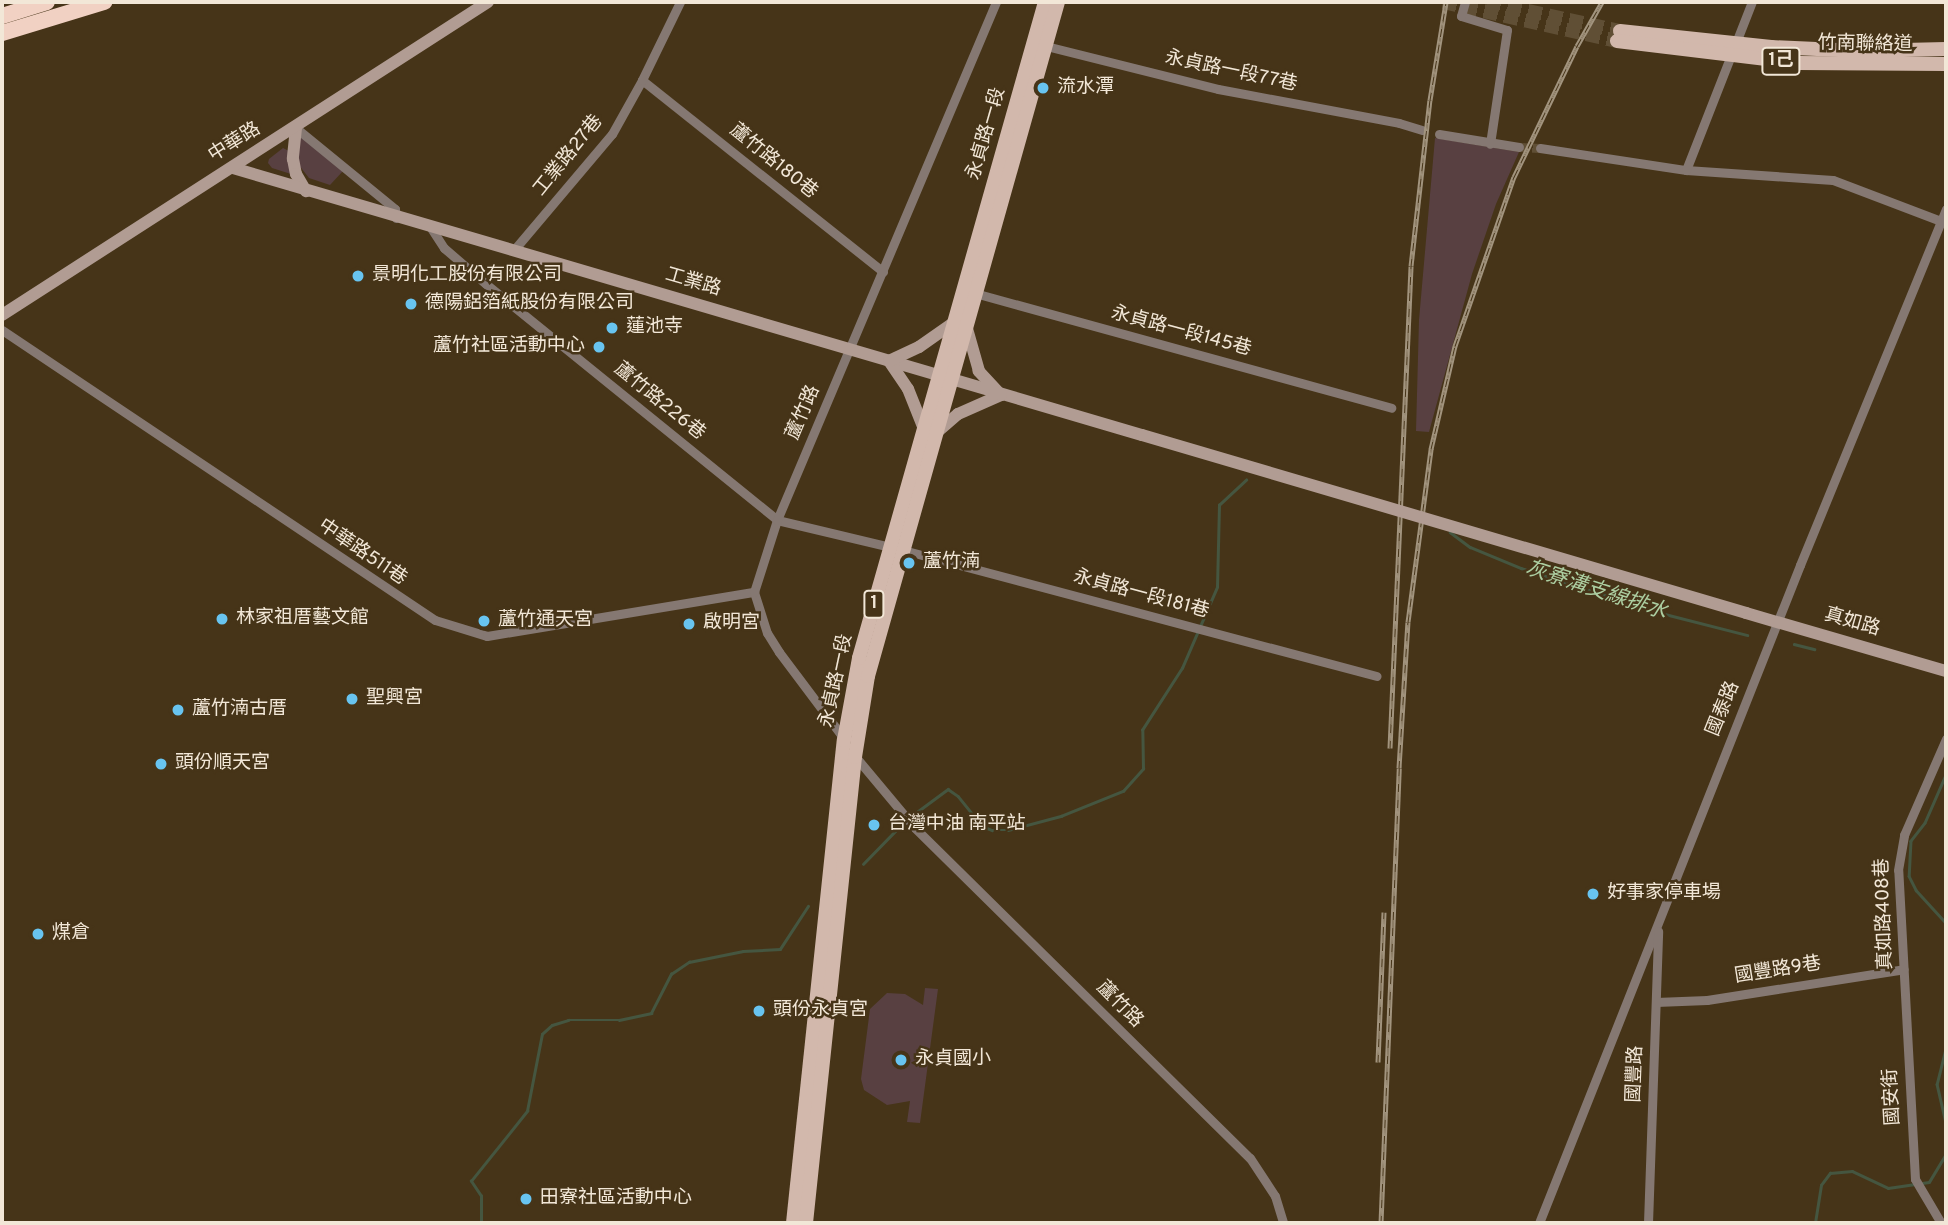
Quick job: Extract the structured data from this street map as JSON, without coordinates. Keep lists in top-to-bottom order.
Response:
{
  "streets": {
    "main road": [
      "竹南聯絡道",
      "1己",
      "永貞路一段",
      "1"
    ],
    "street": [
      "永貞路一段77巷",
      "中華路",
      "工業路27巷",
      "蘆竹路180巷",
      "工業路",
      "永貞路一段145巷",
      "蘆竹路226巷",
      "蘆竹路",
      "中華路511巷",
      "永貞路一段181巷",
      "真如路",
      "國泰路",
      "真如路408巷",
      "國豐路9巷",
      "國豐路",
      "國安街"
    ]
  },
  "crossings": [
    ["永貞路一段77巷", "永貞路一段"],
    ["永貞路一段", "工業路"],
    ["永貞路一段", "永貞路一段145巷"],
    ["永貞路一段", "蘆竹路226巷"],
    ["永貞路一段", "蘆竹路"],
    ["永貞路一段", "永貞路一段181巷"],
    ["中華路", "工業路"],
    ["工業路27巷", "蘆竹路180巷"],
    ["工業路27巷", "工業路"],
    ["蘆竹路180巷", "蘆竹路"],
    ["工業路", "蘆竹路226巷"],
    ["工業路", "蘆竹路"],
    ["工業路", "真如路"],
    ["蘆竹路226巷", "蘆竹路"],
    ["蘆竹路226巷", "永貞路一段181巷"],
    ["蘆竹路", "中華路511巷"],
    ["真如路", "國泰路"],
    ["國泰路", "國豐路"],
    ["真如路408巷", "國豐路9巷"],
    ["真如路408巷", "國安街"],
    ["國豐路9巷", "國豐路"]
  ],
  "water": ["灰寮溝支線排水"],
  "places": [
    "流水潭",
    "景明化工股份有限公司",
    "德陽鋁箔紙股份有限公司",
    "蓮池寺",
    "蘆竹社區活動中心",
    "蘆竹湳",
    "林家祖厝藝文館",
    "蘆竹通天宮",
    "啟明宮",
    "聖興宮",
    "蘆竹湳古厝",
    "頭份順天宮",
    "台灣中油 南平站",
    "好事家停車場",
    "煤倉",
    "頭份永貞宮",
    "永貞國小",
    "田寮社區活動中心"
  ]
}
